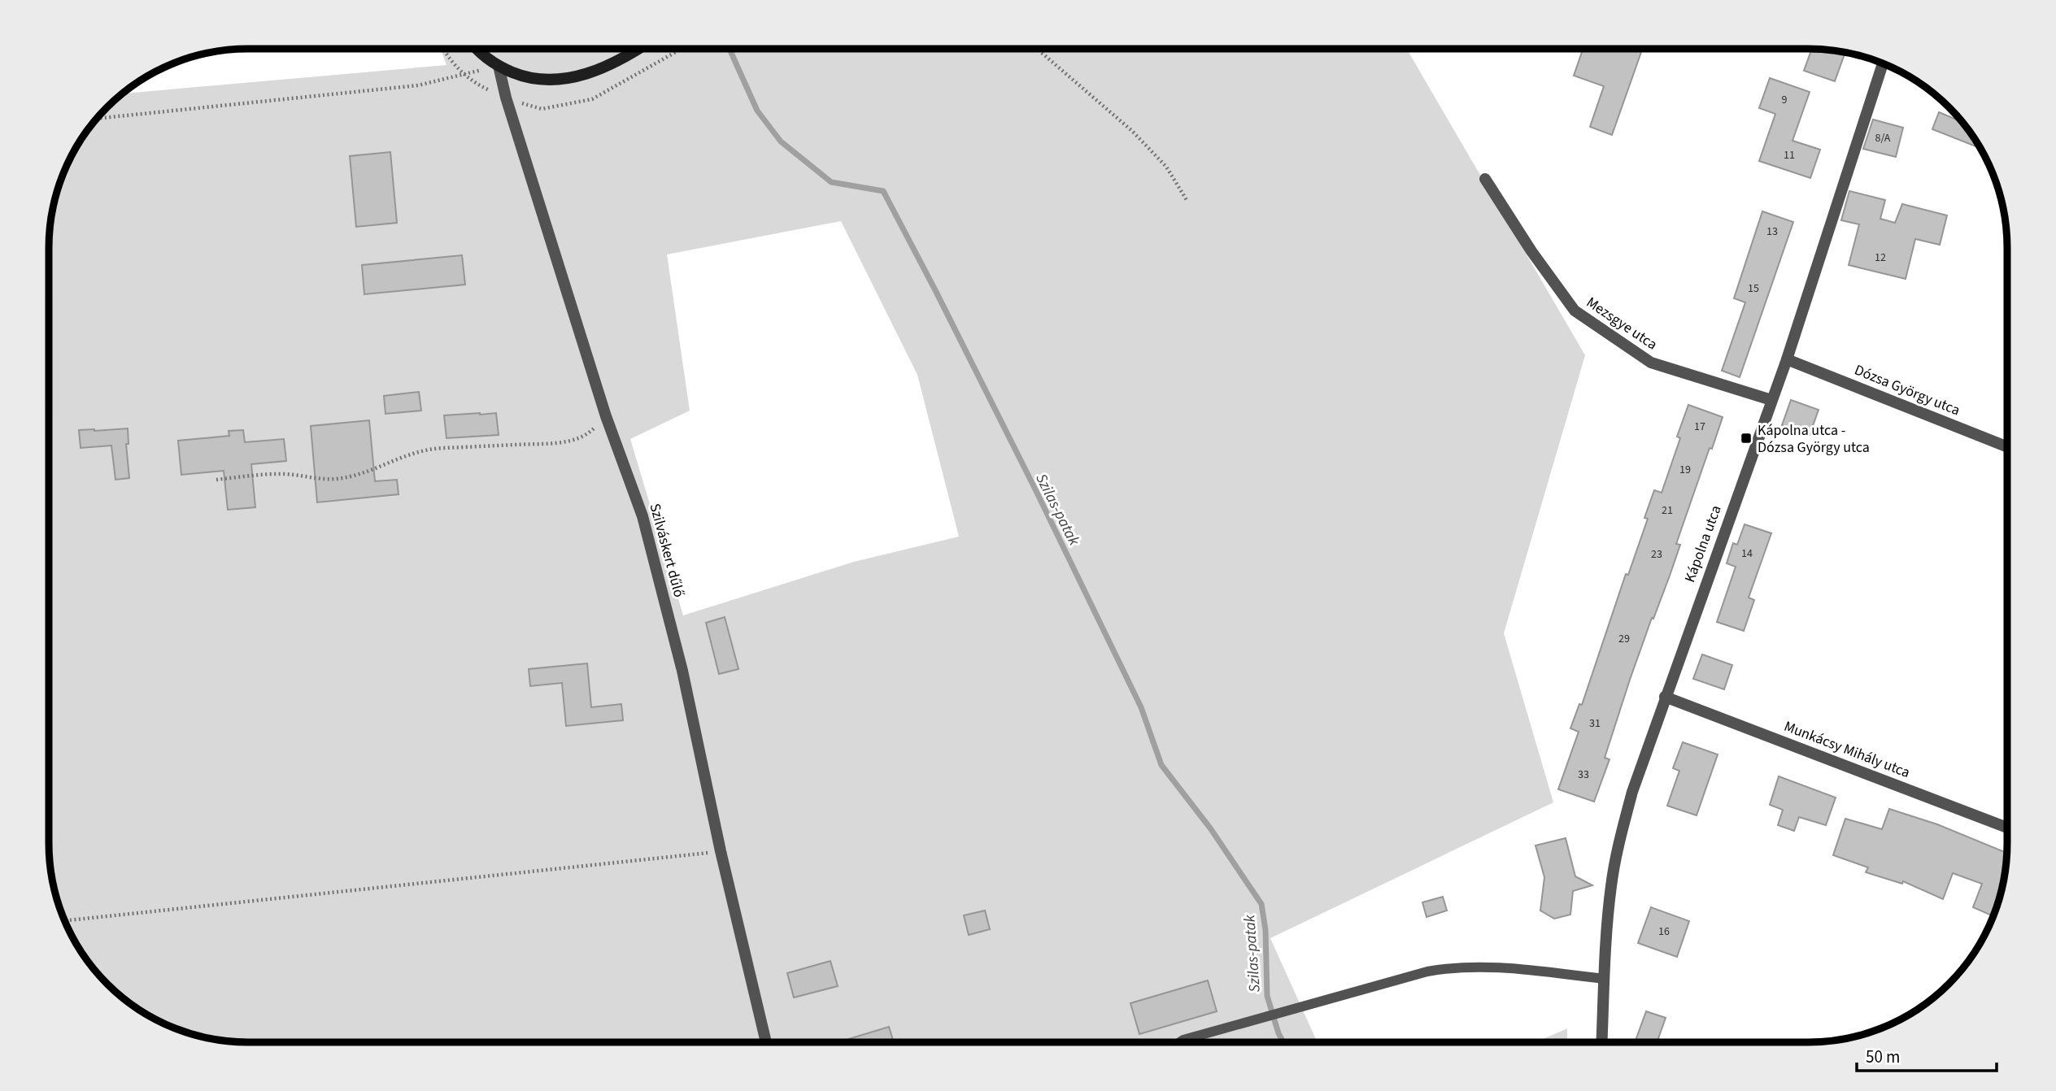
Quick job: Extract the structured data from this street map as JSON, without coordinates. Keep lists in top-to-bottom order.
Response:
{
  "streets": {
    "street": [
      "Mezsgye utca",
      "Dózsa György utca",
      "Kápolna utca",
      "Szilváskert dűlő",
      "Munkácsy Mihály utca"
    ]
  },
  "crossings": [
    ["Mezsgye utca", "Kápolna utca"],
    ["Dózsa György utca", "Kápolna utca"],
    ["Kápolna utca", "Munkácsy Mihály utca"]
  ],
  "water": ["Szilas-patak"],
  "places": {
    "transit": ["Kápolna utca - Dózsa György utca"]
  },
  "house_numbers": [
    "9",
    "8/A",
    "11",
    "13",
    "12",
    "15",
    "17",
    "19",
    "21",
    "14",
    "23",
    "29",
    "31",
    "33",
    "16"
  ],
  "scale_bar": "50 m"
}
